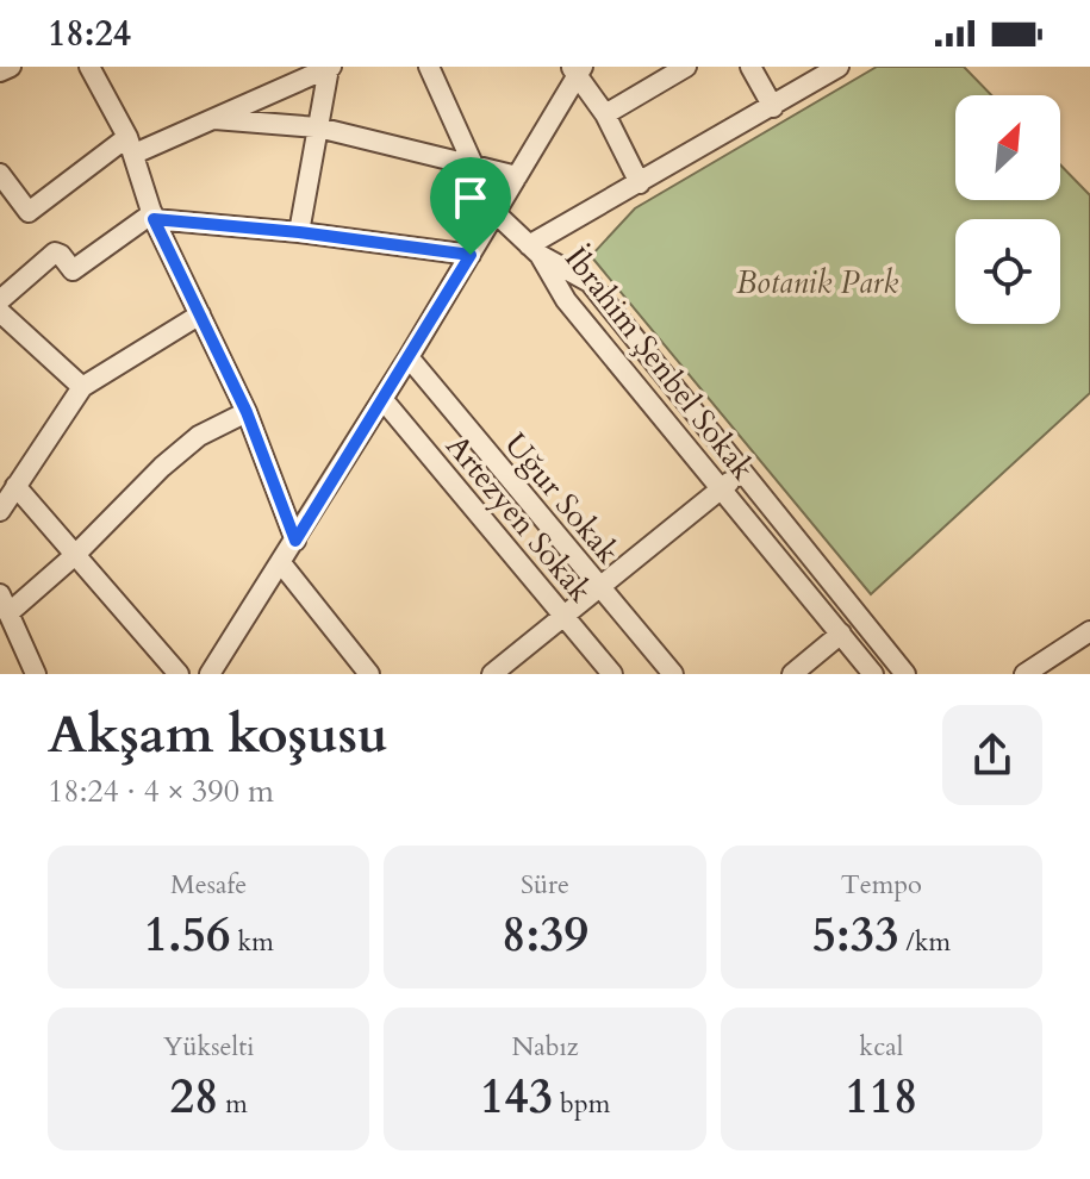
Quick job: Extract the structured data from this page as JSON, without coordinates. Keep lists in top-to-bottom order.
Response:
{
  "streets": {
    "street": ["İbrahim Şenbel Sokak", "Uğur Sokak", "Artezyen Sokak"]
  },
  "parks": ["Botanik Park"],
  "north": "top right",
  "page": {
    "status": "18:24",
    "heading": ["Akşam koşusu", "18:24 · 4 × 390 m"],
    "stats": [
      ["Mesafe", "1.56 km"],
      ["Süre", "8:39"],
      ["Tempo", "5:33 /km"],
      ["Yükselti", "28 m"],
      ["Nabız", "143 bpm"],
      ["kcal", "118"]
    ]
  }
}
